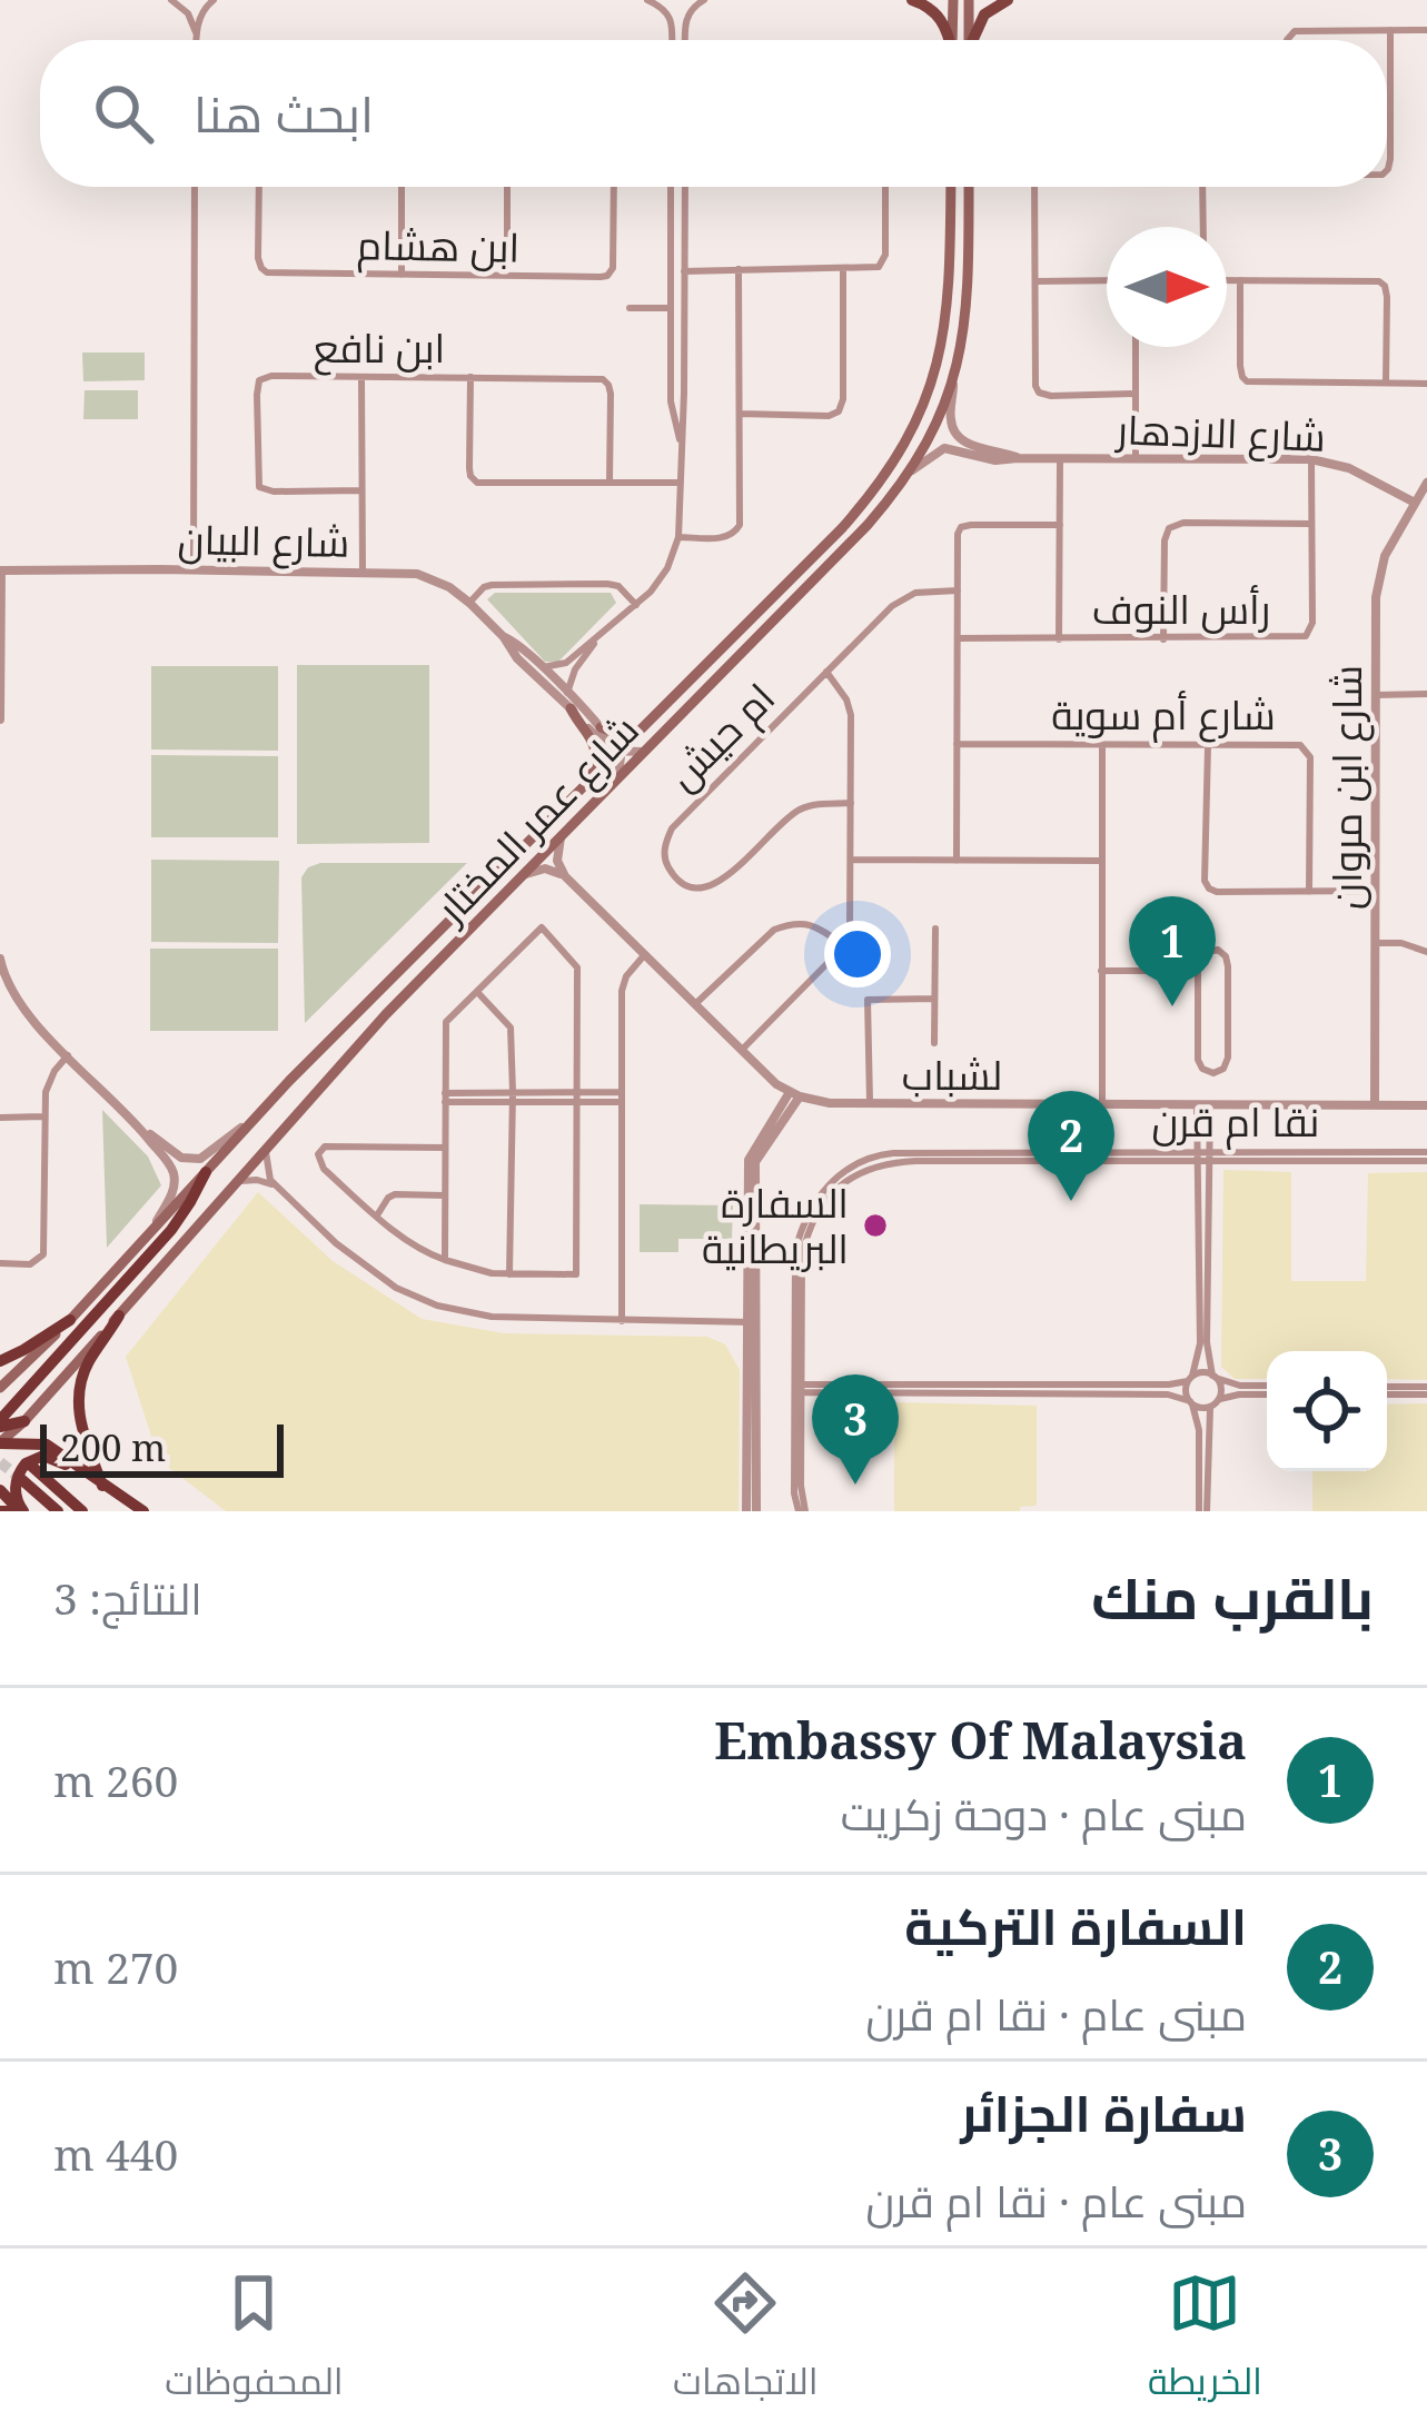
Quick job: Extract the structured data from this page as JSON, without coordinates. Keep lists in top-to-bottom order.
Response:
{
  "streets": {
    "main road": ["شارع عمر المختار"],
    "street": [
      "ابن هشام",
      "ابن نافع",
      "شارع الازدهار",
      "شارع البيان",
      "رأس النوف",
      "شارع أم سوية",
      "ام حيش",
      "شارع ابن مروان",
      "لشباب",
      "نقا ام قرن"
    ]
  },
  "crossings": [
    ["شارع الازدهار", "رأس النوف"],
    ["شارع الازدهار", "شارع ابن مروان"],
    ["شارع الازدهار", "شارع عمر المختار"],
    ["شارع البيان", "شارع عمر المختار"],
    ["شارع ابن مروان", "لشباب"]
  ],
  "places": ["السفارة البريطانية"],
  "scale_bar": "200 m",
  "north": "right",
  "page": {
    "search": "ابحث هنا",
    "pins": ["1", "2", "3"],
    "scale": "200 m",
    "heading": ["بالقرب منك", "النتائج: 3"],
    "list": [
      {
        "mark": "1",
        "name": "Embassy Of Malaysia",
        "note": "مبنى عام · دوحة زكريت",
        "value": "260 m"
      },
      {
        "mark": "2",
        "name": "السفارة التركية",
        "note": "مبنى عام · نقا ام قرن",
        "value": "270 m"
      },
      {
        "mark": "3",
        "name": "سفارة الجزائر",
        "note": "مبنى عام · نقا ام قرن",
        "value": "440 m"
      }
    ],
    "nav": ["الخريطة", "الاتجاهات", "المحفوظات"]
  }
}
